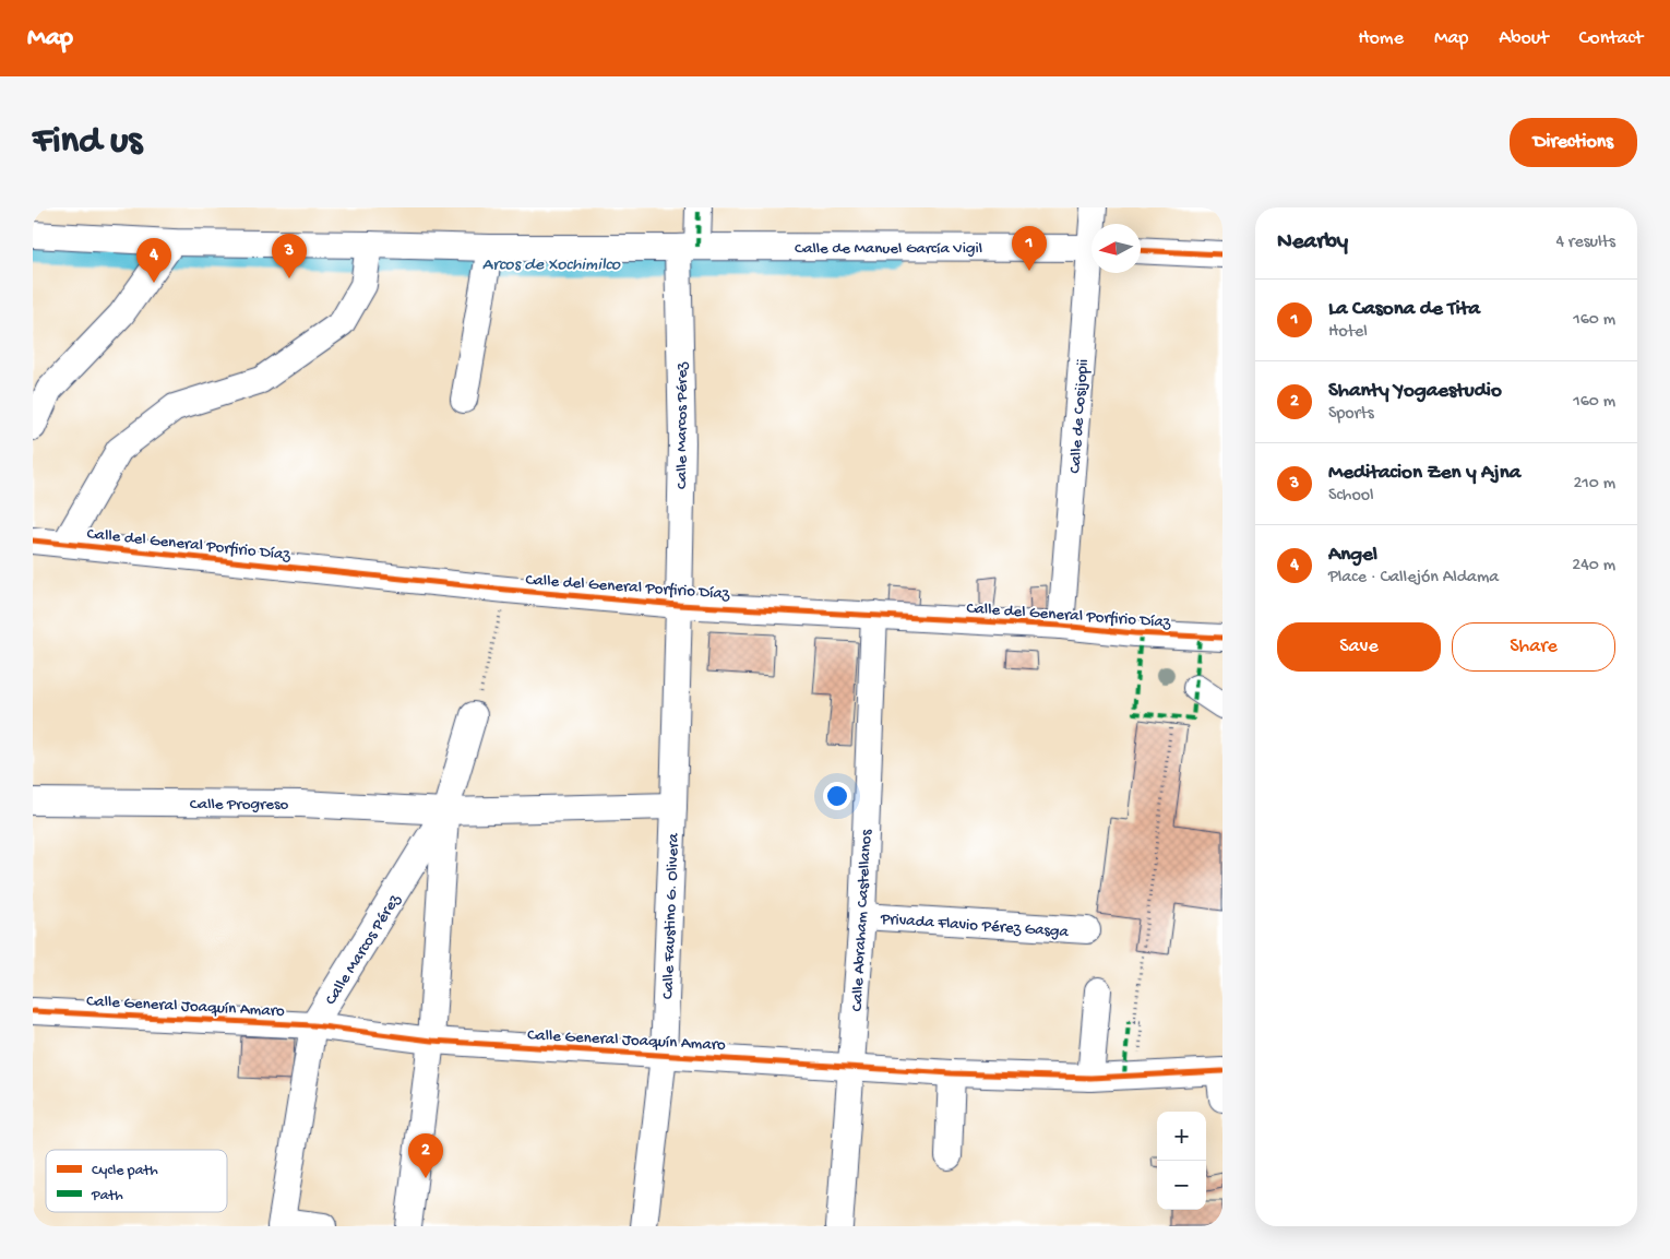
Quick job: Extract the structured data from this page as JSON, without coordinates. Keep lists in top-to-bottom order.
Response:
{
  "streets": {
    "street": [
      "Calle de Manuel García Vigil",
      "Calle de Cosijopii",
      "Calle Marcos Pérez",
      "Calle del General Porfirio Díaz",
      "Calle Progreso",
      "Calle Faustino G. Olivera",
      "Calle Abraham Castellanos",
      "Privada Flavio Pérez Gasga",
      "Calle General Joaquín Amaro"
    ]
  },
  "crossings": [
    ["Calle de Manuel García Vigil", "Calle Marcos Pérez"],
    ["Calle de Cosijopii", "Calle del General Porfirio Díaz"],
    ["Calle Marcos Pérez", "Calle del General Porfirio Díaz"],
    ["Calle Marcos Pérez", "Calle Progreso"],
    ["Calle Marcos Pérez", "Calle Faustino G. Olivera"],
    ["Calle Marcos Pérez", "Calle General Joaquín Amaro"],
    ["Calle del General Porfirio Díaz", "Calle Faustino G. Olivera"],
    ["Calle del General Porfirio Díaz", "Calle Abraham Castellanos"],
    ["Calle Progreso", "Calle Faustino G. Olivera"],
    ["Calle Faustino G. Olivera", "Calle General Joaquín Amaro"],
    ["Calle Abraham Castellanos", "Privada Flavio Pérez Gasga"],
    ["Calle Abraham Castellanos", "Calle General Joaquín Amaro"]
  ],
  "water": ["Arcos de Xochimilco"],
  "legend": ["Cycle path", "Path"],
  "north": "left",
  "page": {
    "header": "Map",
    "nav": [
      "Home",
      "Map",
      "About",
      "Contact"
    ],
    "buttons": [
      "Directions",
      ["Save", "Share"]
    ],
    "title": "Find us",
    "heading": ["Nearby", "4 results"],
    "pins": [
      "1",
      "3",
      "4",
      "2"
    ],
    "list": [
      {
        "mark": "1",
        "name": "La Casona de Tita",
        "note": "Hotel",
        "value": "160 m"
      },
      {
        "mark": "2",
        "name": "Shanty Yogaestudio",
        "note": "Sports",
        "value": "160 m"
      },
      {
        "mark": "3",
        "name": "Meditacion Zen y Ajna",
        "note": "School",
        "value": "210 m"
      },
      {
        "mark": "4",
        "name": "Angel",
        "note": "Place · Callejón Aldama",
        "value": "240 m"
      }
    ],
    "map_buttons": ["+", "−"]
  }
}
